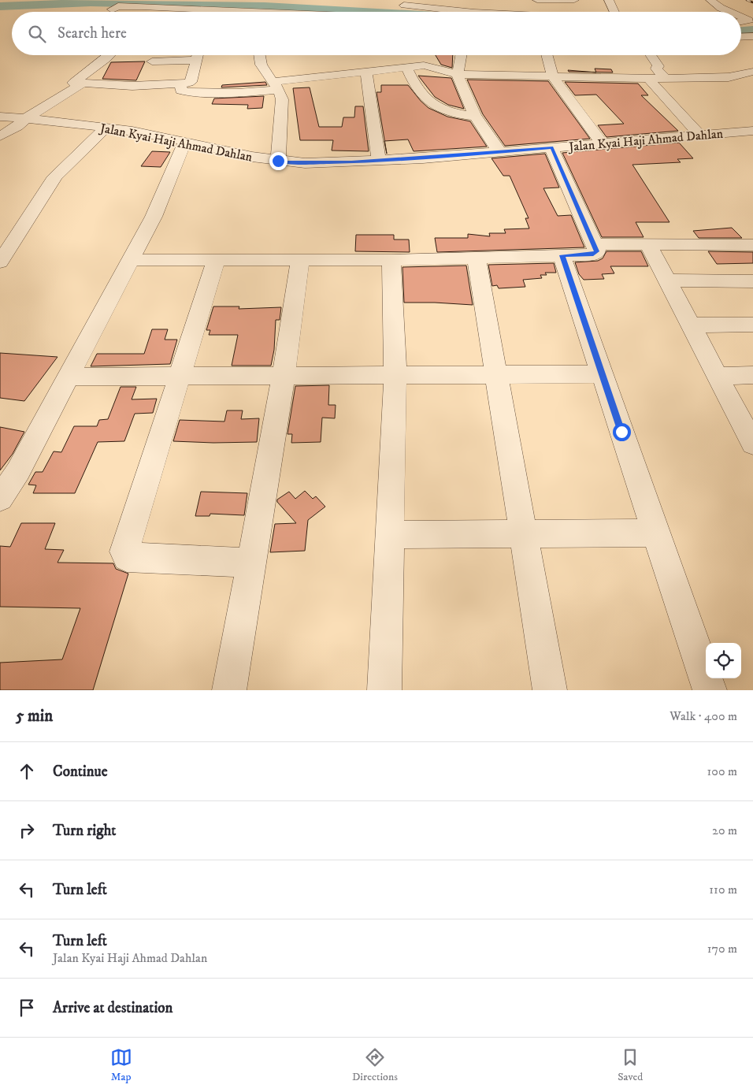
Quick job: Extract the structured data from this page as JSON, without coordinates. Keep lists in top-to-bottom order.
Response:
{
  "streets": {
    "street": ["Jalan Kyai Haji Ahmad Dahlan"]
  },
  "page": {
    "search": "Search here",
    "heading": ["5 min", "Walk · 400 m"],
    "list": [
      ["Continue", "100 m"],
      ["Turn right", "20 m"],
      ["Turn left", "110 m"],
      ["Turn left", "Jalan Kyai Haji Ahmad Dahlan", "170 m"],
      "Arrive at destination"
    ],
    "nav": ["Map", "Directions", "Saved"]
  }
}
